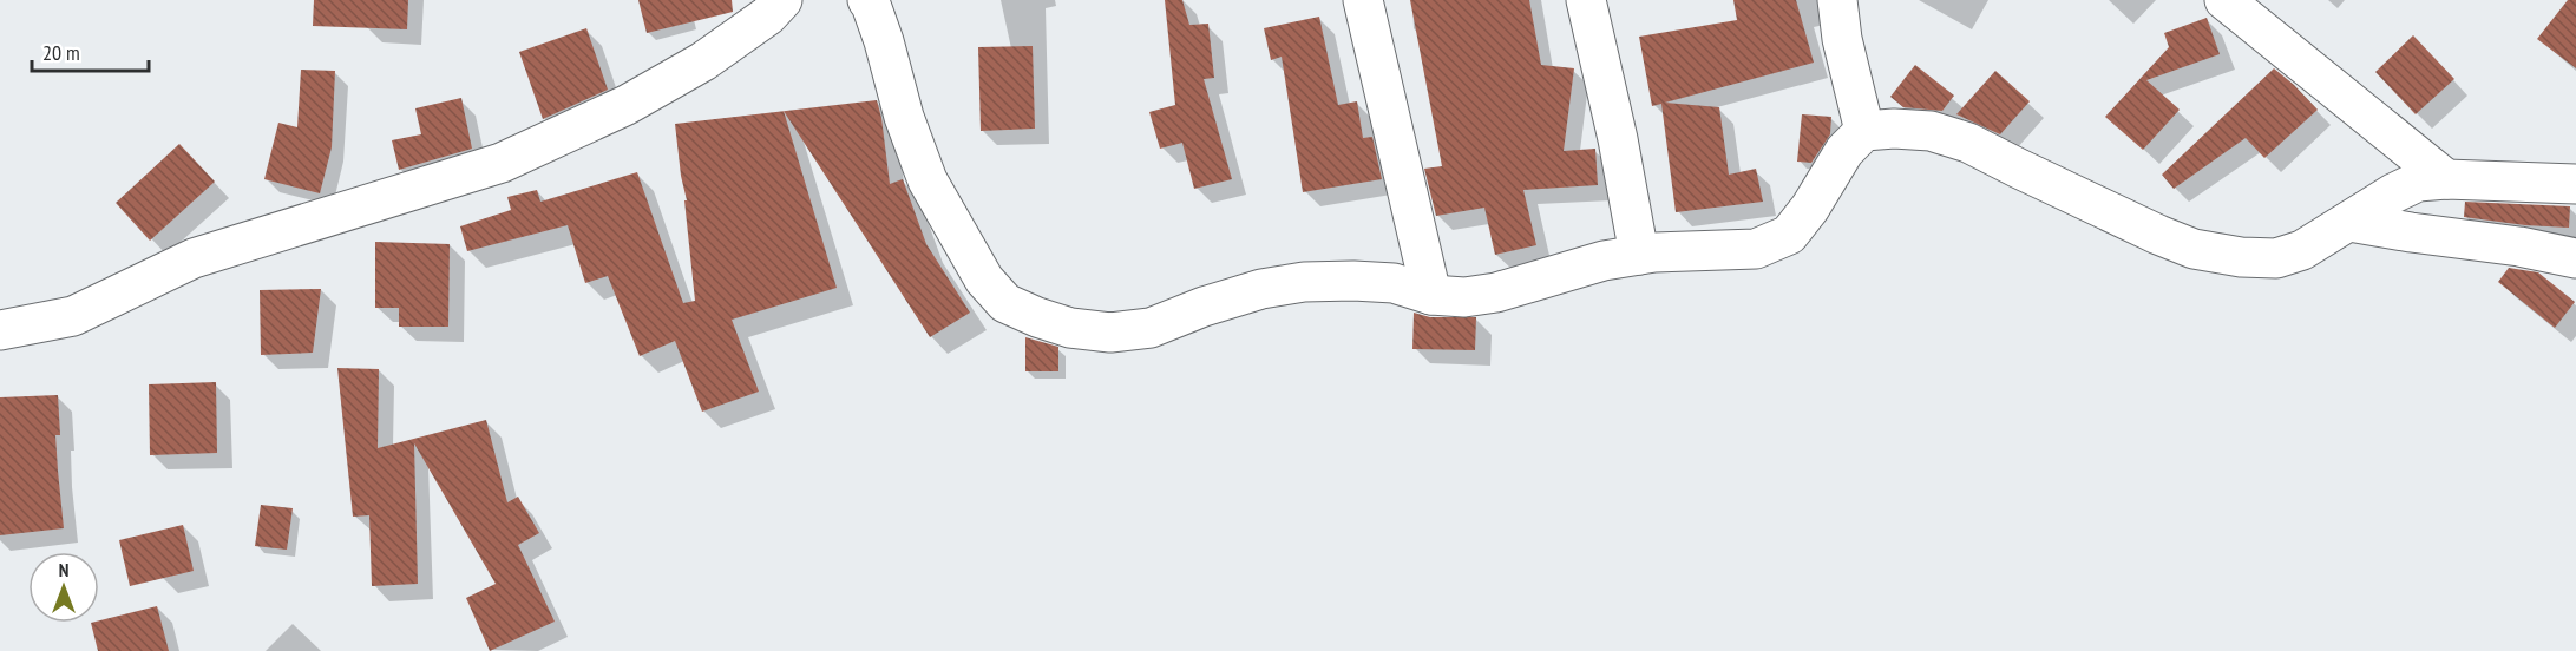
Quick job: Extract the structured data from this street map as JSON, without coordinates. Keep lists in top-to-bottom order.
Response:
{
  "scale_bar": "20 m",
  "north": "top"
}
